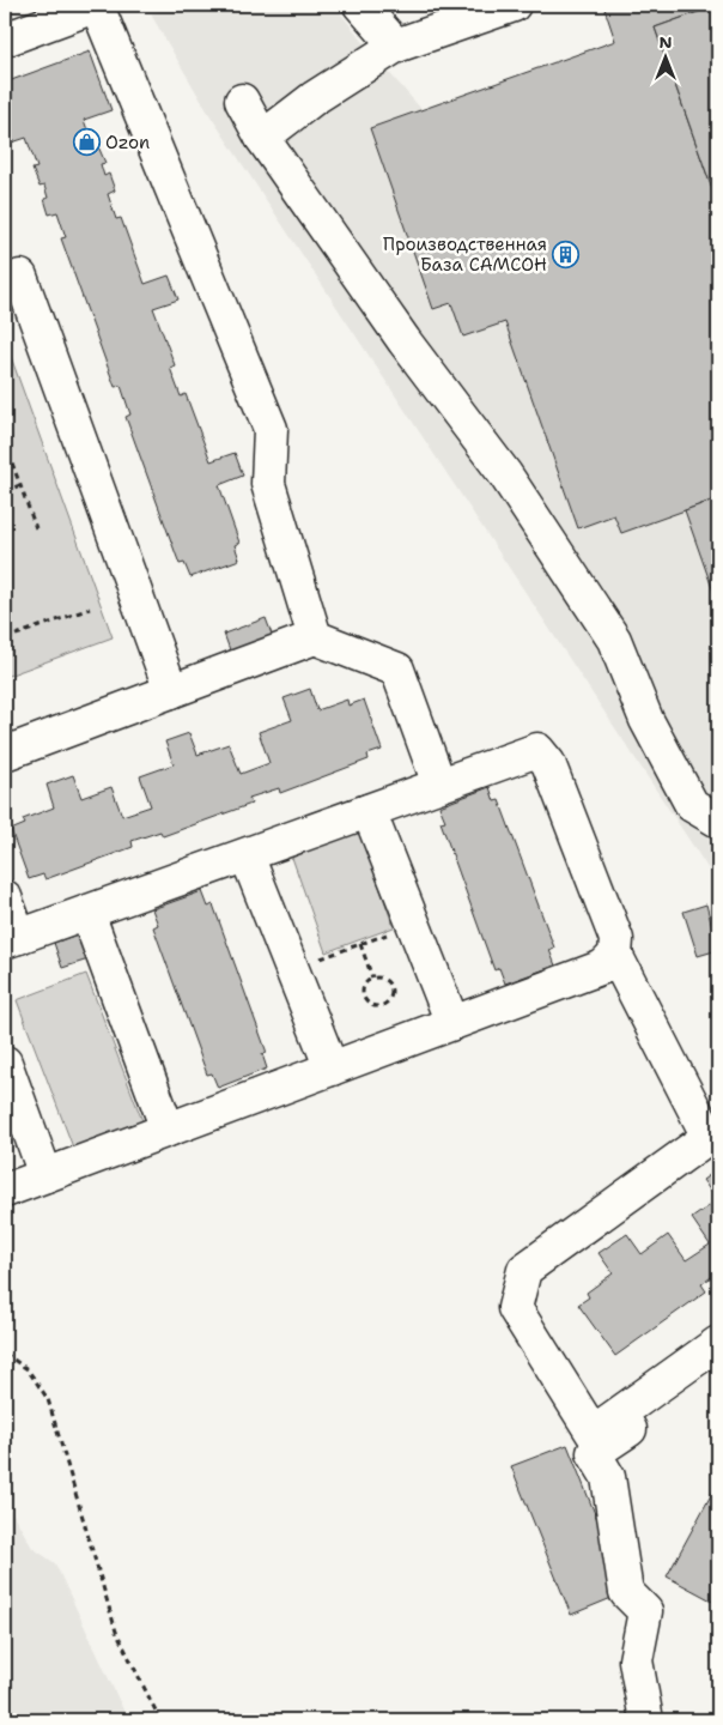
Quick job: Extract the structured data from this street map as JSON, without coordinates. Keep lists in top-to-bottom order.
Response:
{
  "places": {
    "shop": ["Ozon"],
    "building": ["Производственная База САМСОН"]
  },
  "north": "top"
}
